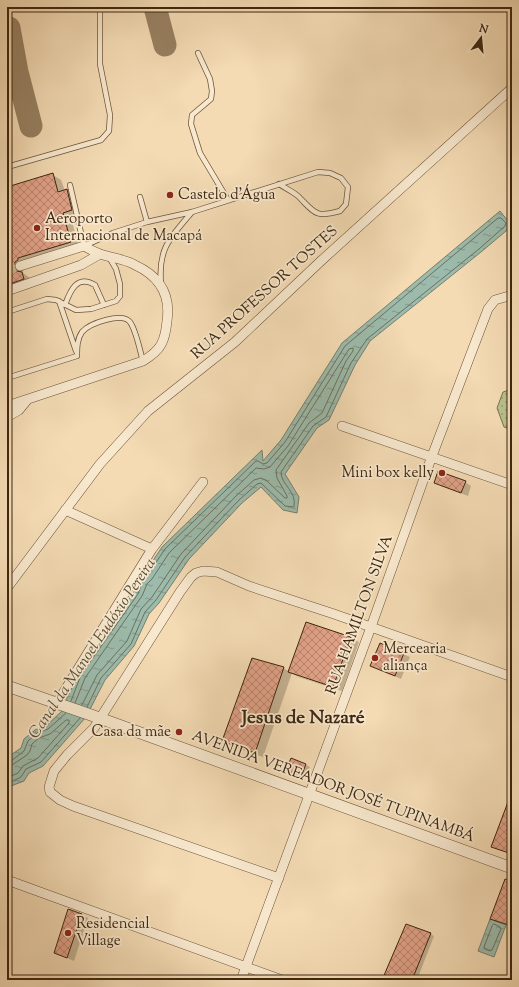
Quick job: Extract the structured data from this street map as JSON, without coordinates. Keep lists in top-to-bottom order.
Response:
{
  "streets": {
    "street": ["RUA PROFESSOR TOSTES", "RUA HAMILTON SILVA", "AVENIDA VEREADOR JOSÉ TUPINAMBÁ"]
  },
  "crossings": [
    ["RUA HAMILTON SILVA", "AVENIDA VEREADOR JOSÉ TUPINAMBÁ"]
  ],
  "districts": ["Jesus de Nazaré"],
  "water": ["Canal da Manoel Eudóxio Pereira"],
  "places": [
    "Castelo d'Água",
    "Aeroporto Internacional de Macapá",
    "Mini box kelly",
    "Mercearia aliança",
    "Casa da mãe",
    "Residencial Village"
  ],
  "north": "top"
}
